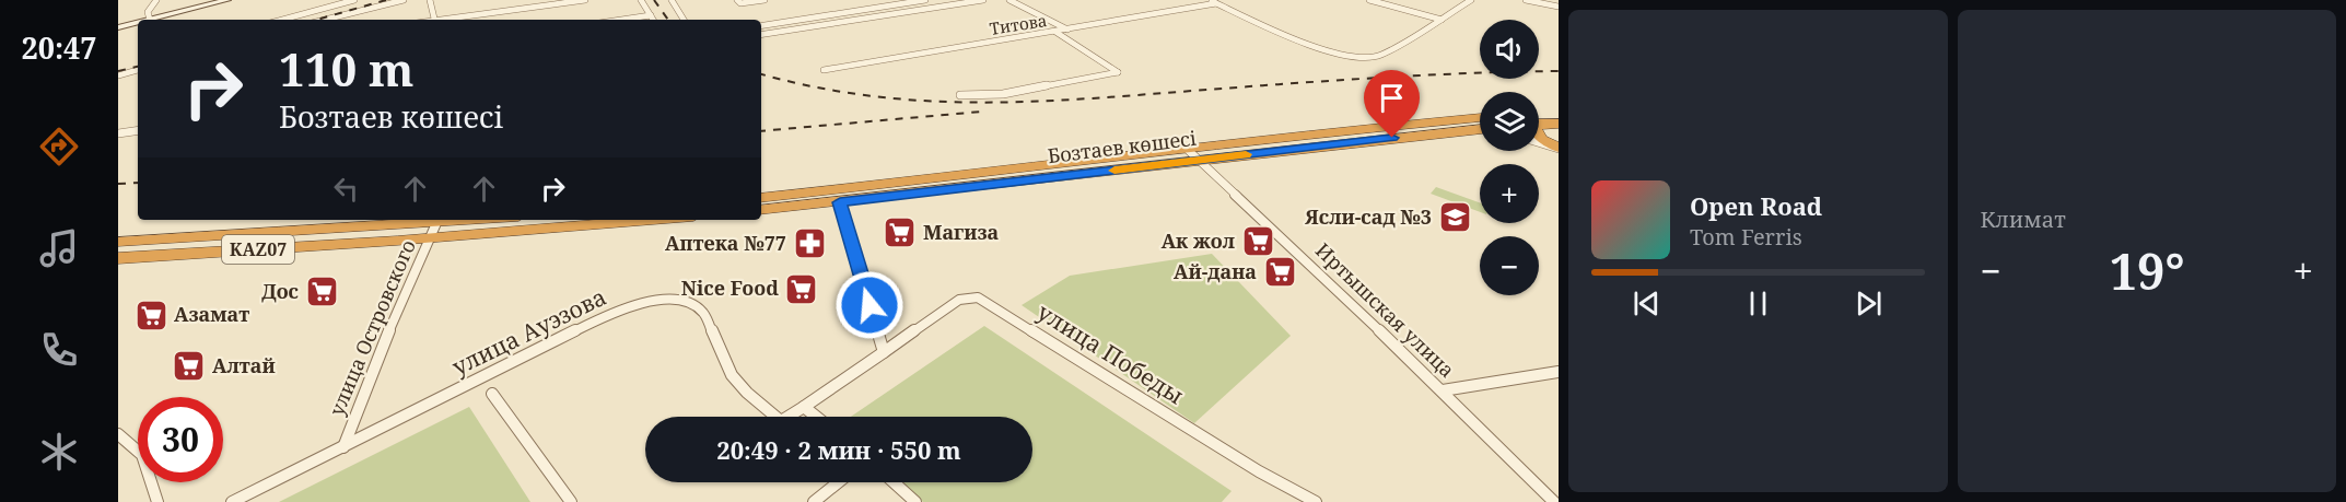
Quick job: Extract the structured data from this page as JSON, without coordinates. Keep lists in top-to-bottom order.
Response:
{
  "streets": {
    "highway": ["Бозтаев көшесі", "KAZ07"],
    "street": [
      "Титова",
      "Иртышская улица",
      "улица Островского",
      "улица Ауэзова",
      "улица Победы"
    ]
  },
  "crossings": [
    ["Бозтаев көшесі", "Иртышская улица"],
    ["KAZ07", "улица Островского"],
    ["улица Островского", "улица Ауэзова"],
    ["улица Ауэзова", "улица Победы"]
  ],
  "places": {
    "school or university": ["Ясли-сад №3"],
    "supermarket": [
      "Магиза",
      "Ак жол",
      "Ай-дана",
      "Nice Food",
      "Дос",
      "Азамат",
      "Алтай"
    ],
    "pharmacy": ["Аптека №77"]
  },
  "page": {
    "tabs": "20:47",
    "tile": "Климат",
    "map_buttons": ["+", "−"],
    "turn": ["110 m", "Бозтаев көшесі"],
    "song": ["Open Road", "Tom Ferris"],
    "heat": ["−", "19°", "+"],
    "limit": "30",
    "trip": "20:49 · 2 мин · 550 m"
  }
}
